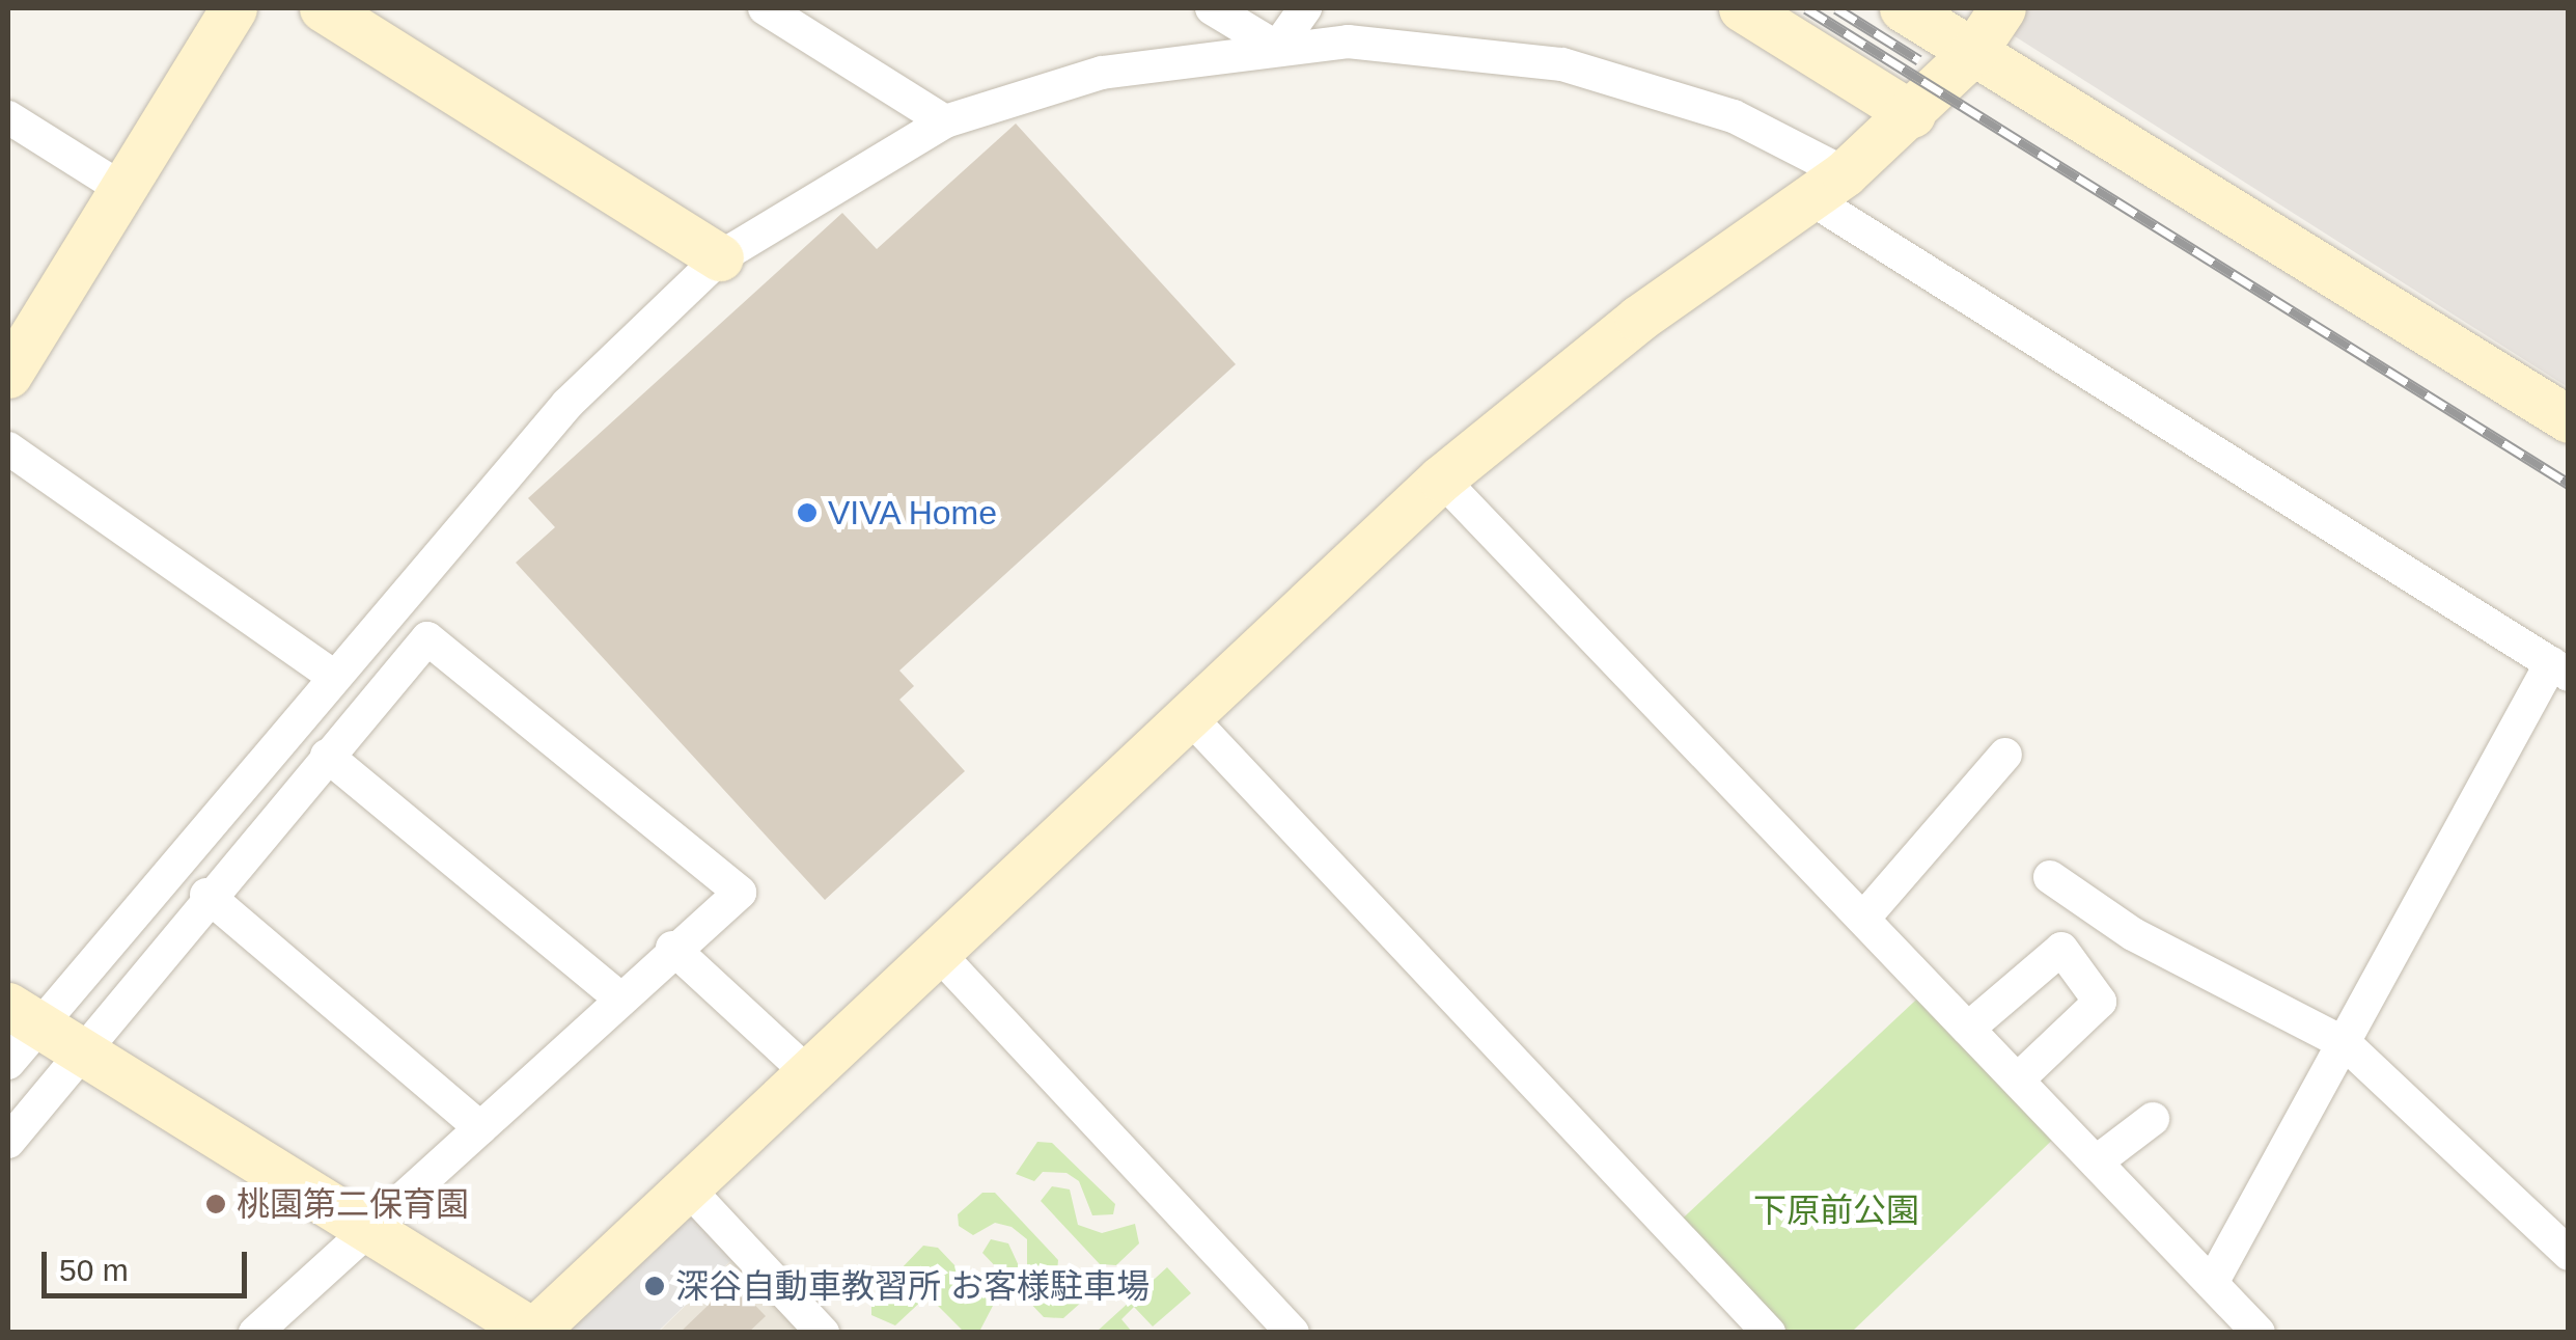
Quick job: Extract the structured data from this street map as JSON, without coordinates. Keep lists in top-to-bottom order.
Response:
{
  "parks": ["下原前公園"],
  "places": ["VIVA Home", "桃園第二保育園", "深谷自動車教習所 お客様駐車場"],
  "scale_bar": "50 m"
}
